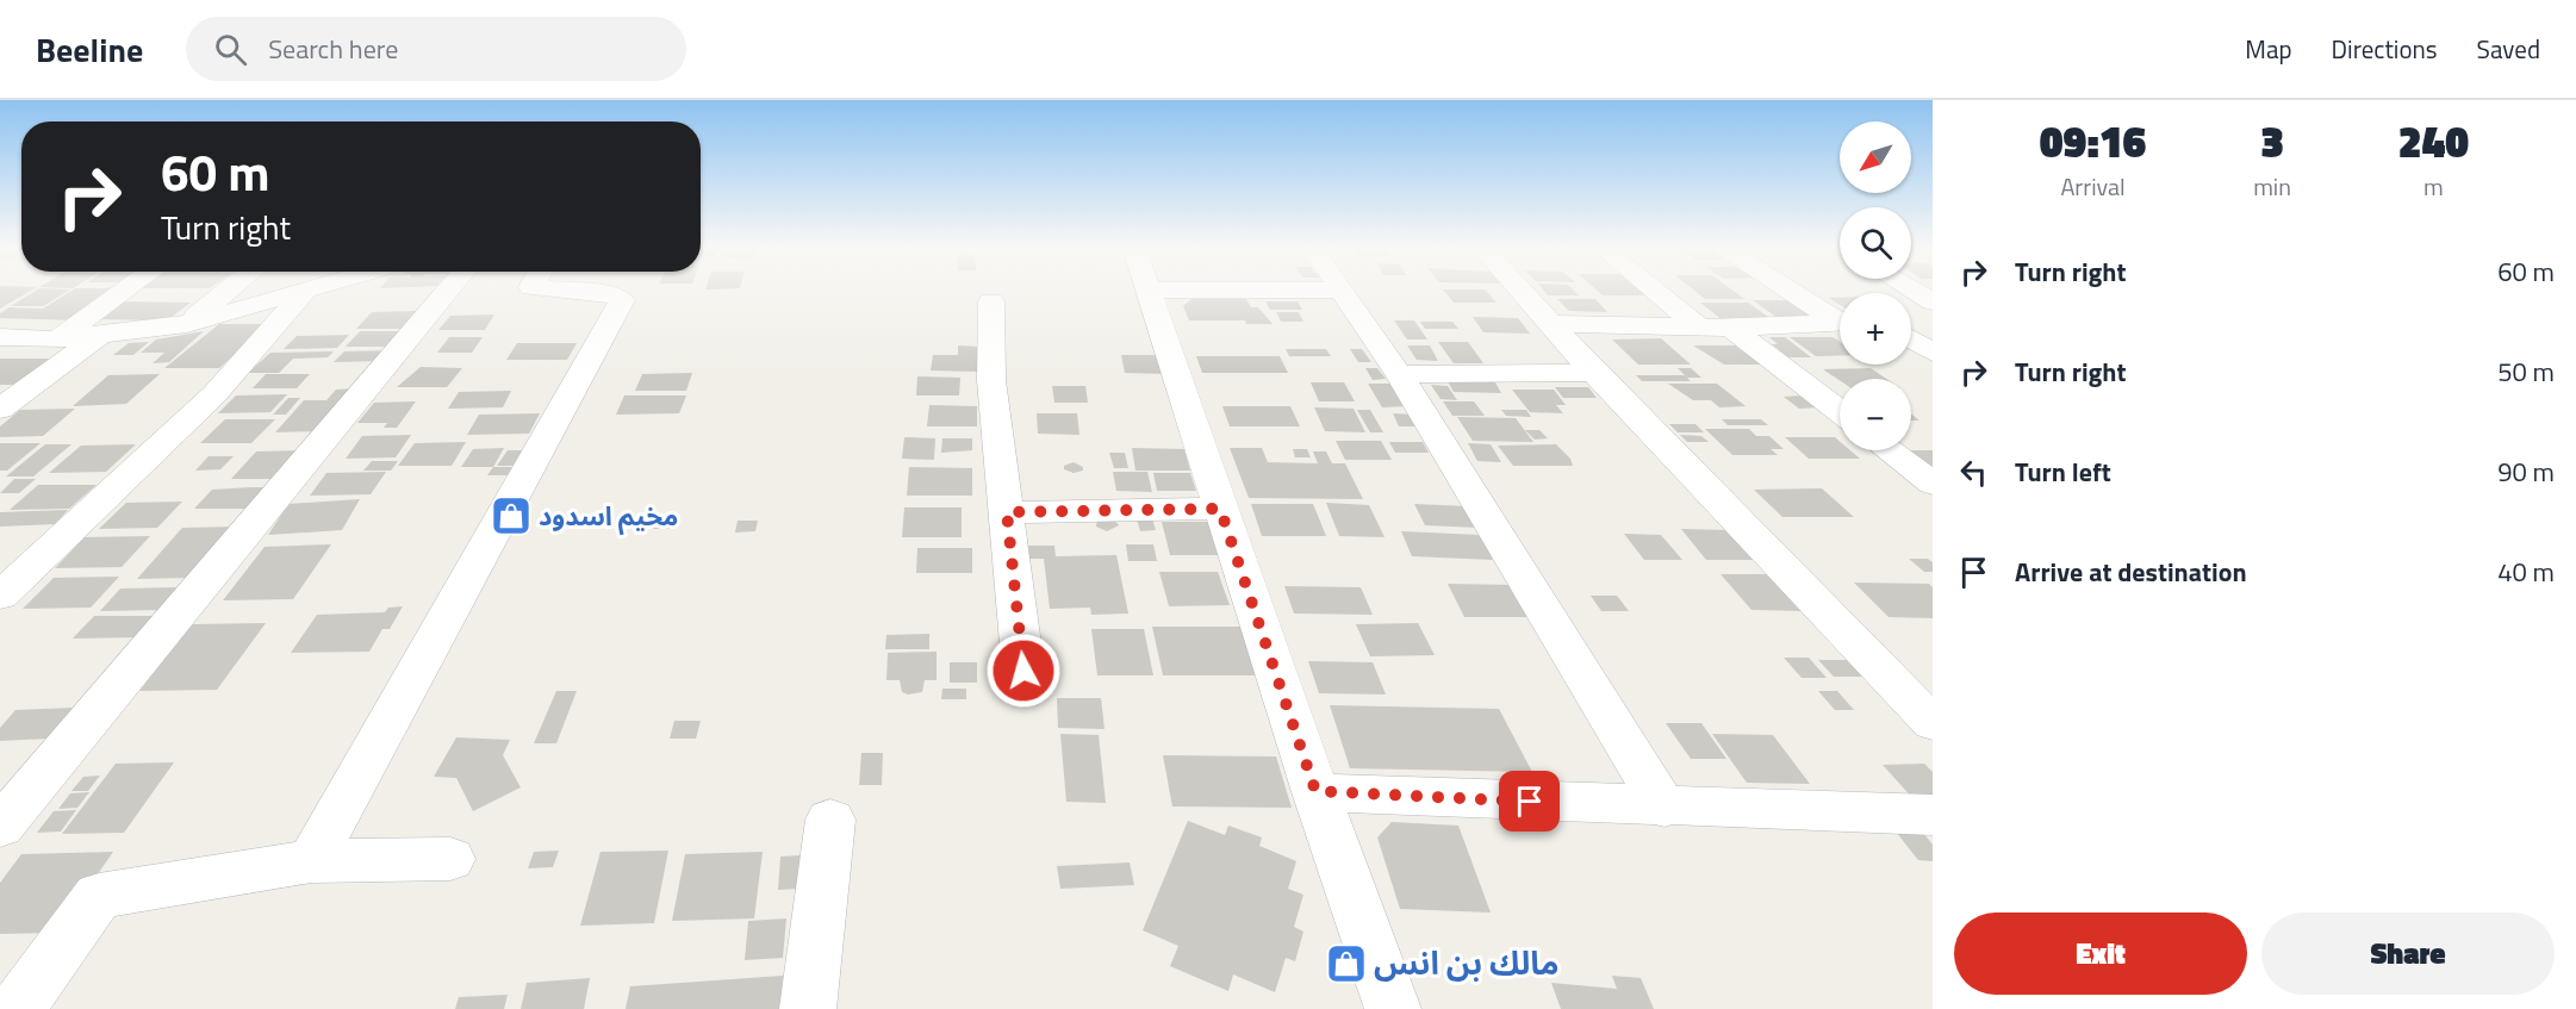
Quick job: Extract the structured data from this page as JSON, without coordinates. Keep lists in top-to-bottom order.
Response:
{
  "places": {
    "shop": ["مخيم اسدود", "مالك بن انس"]
  },
  "north": "bottom left",
  "page": {
    "header": "Beeline",
    "search": "Search here",
    "nav": ["Map", "Directions", "Saved"],
    "eta": [
      "09:16",
      "Arrival",
      "3",
      "min",
      "240",
      "m"
    ],
    "map_buttons": ["+", "−"],
    "turn": ["60 m", "Turn right"],
    "list": [
      {
        "name": "Turn right",
        "value": "60 m"
      },
      {
        "name": "Turn right",
        "value": "50 m"
      },
      {
        "name": "Turn left",
        "value": "90 m"
      },
      {
        "name": "Arrive at destination",
        "value": "40 m"
      }
    ],
    "buttons": ["Exit", "Share"]
  }
}
